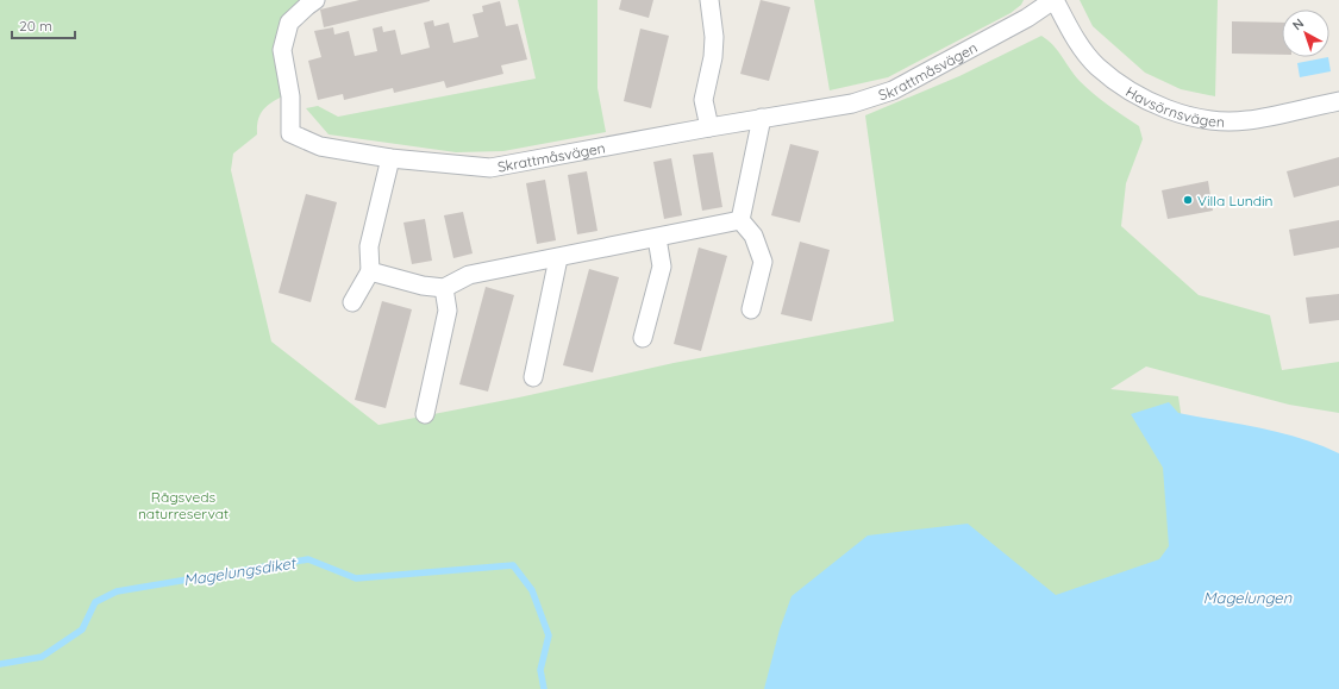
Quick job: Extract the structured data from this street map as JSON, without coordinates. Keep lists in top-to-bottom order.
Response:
{
  "streets": {
    "street": ["Skrattmåsvägen", "Havsörnsvägen"]
  },
  "crossings": [
    ["Skrattmåsvägen", "Havsörnsvägen"]
  ],
  "water": ["Magelungsdiket", "Magelungen"],
  "parks": ["Rågsveds naturreservat"],
  "places": ["Villa Lundin"],
  "scale_bar": "20 m",
  "north": "top left"
}
